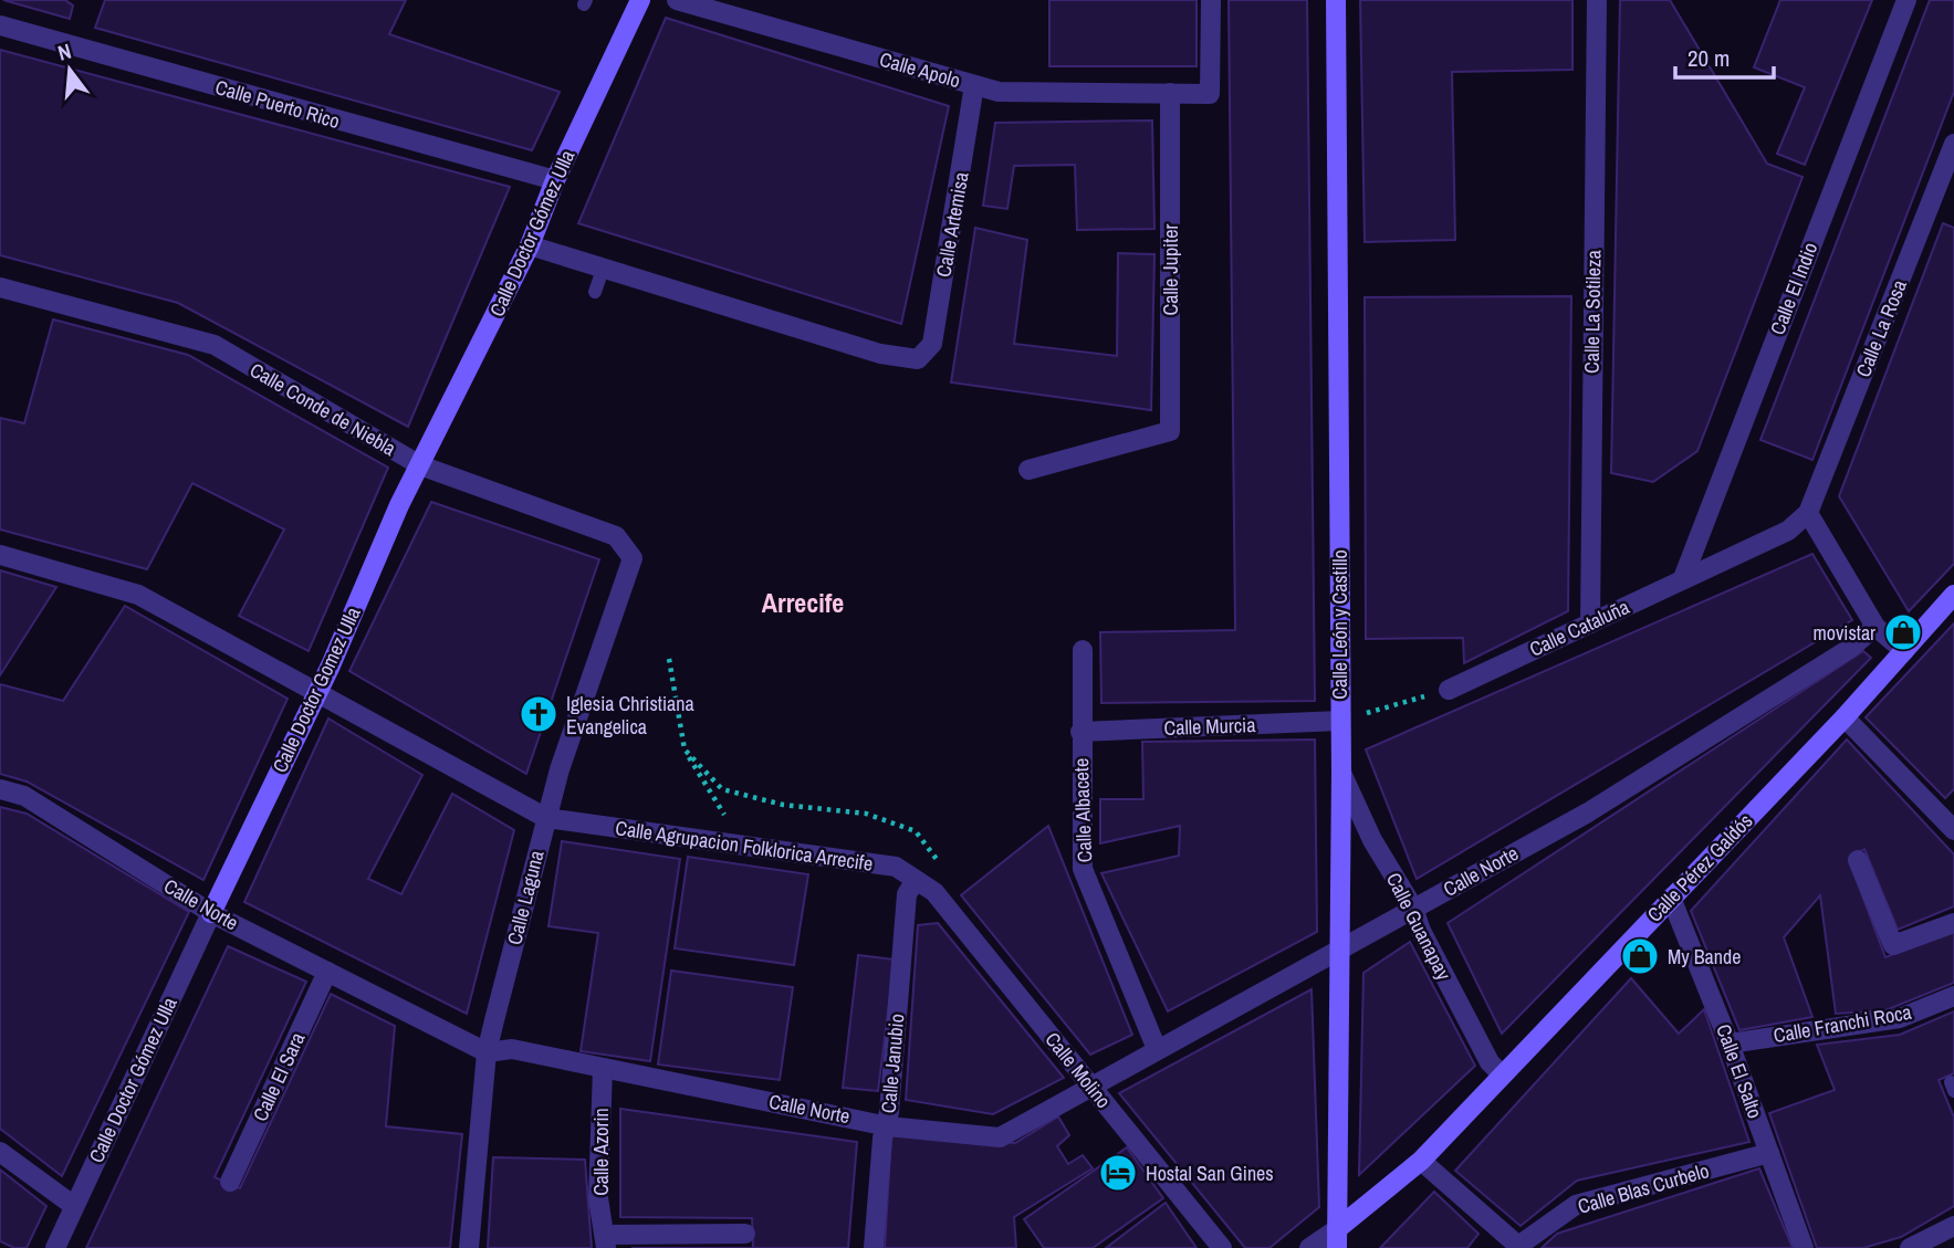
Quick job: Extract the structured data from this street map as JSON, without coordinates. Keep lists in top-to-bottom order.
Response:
{
  "streets": {
    "street": [
      "Calle Apolo",
      "Calle Puerto Rico",
      "Calle Artemisa",
      "Calle Doctor Gómez Ulla",
      "Calle Jupiter",
      "Calle El Indio",
      "Calle La Sotileza",
      "Calle La Rosa",
      "Calle Conde de Niebla",
      "Calle León y Castillo",
      "Calle Cataluña",
      "Calle Doctor Gomez Ulla",
      "Calle Murcia",
      "Calle Albacete",
      "Calle Agrupacion Folklorica Arrecife",
      "Calle Pérez Galdós",
      "Calle Norte",
      "Calle Laguna",
      "Calle Guanapay",
      "Calle Franchi Roca",
      "Calle Janubio",
      "Calle Molino",
      "Calle El Salto",
      "Calle El Sara",
      "Calle Azorin",
      "Calle Blas Curbelo"
    ]
  },
  "crossings": [
    ["Calle Apolo", "Calle Artemisa"],
    ["Calle Apolo", "Calle Jupiter"],
    ["Calle Puerto Rico", "Calle Doctor Gómez Ulla"],
    ["Calle Doctor Gómez Ulla", "Calle Conde de Niebla"],
    ["Calle Doctor Gómez Ulla", "Calle Doctor Gomez Ulla"],
    ["Calle Doctor Gómez Ulla", "Calle Norte"],
    ["Calle El Indio", "Calle Cataluña"],
    ["Calle La Sotileza", "Calle Cataluña"],
    ["Calle La Rosa", "Calle Cataluña"],
    ["Calle Conde de Niebla", "Calle Doctor Gomez Ulla"],
    ["Calle Conde de Niebla", "Calle Laguna"],
    ["Calle León y Castillo", "Calle Murcia"],
    ["Calle León y Castillo", "Calle Pérez Galdós"],
    ["Calle León y Castillo", "Calle Norte"],
    ["Calle León y Castillo", "Calle Guanapay"],
    ["Calle Doctor Gomez Ulla", "Calle Norte"],
    ["Calle Murcia", "Calle Albacete"],
    ["Calle Albacete", "Calle Norte"],
    ["Calle Agrupacion Folklorica Arrecife", "Calle Laguna"],
    ["Calle Agrupacion Folklorica Arrecife", "Calle Janubio"],
    ["Calle Agrupacion Folklorica Arrecife", "Calle Molino"],
    ["Calle Pérez Galdós", "Calle Guanapay"],
    ["Calle Pérez Galdós", "Calle El Salto"],
    ["Calle Pérez Galdós", "Calle Blas Curbelo"],
    ["Calle Norte", "Calle Laguna"],
    ["Calle Norte", "Calle Guanapay"],
    ["Calle Norte", "Calle Janubio"],
    ["Calle Norte", "Calle Molino"],
    ["Calle Norte", "Calle El Sara"],
    ["Calle Norte", "Calle Azorin"],
    ["Calle Franchi Roca", "Calle El Salto"],
    ["Calle Janubio", "Calle Molino"],
    ["Calle El Salto", "Calle Blas Curbelo"]
  ],
  "districts": ["Arrecife"],
  "places": {
    "shop": ["movistar", "My Bande"],
    "church": ["Iglesia Christiana Evangelica"],
    "hotel": ["Hostal San Gines"]
  },
  "scale_bar": "20 m",
  "north": "top"
}
